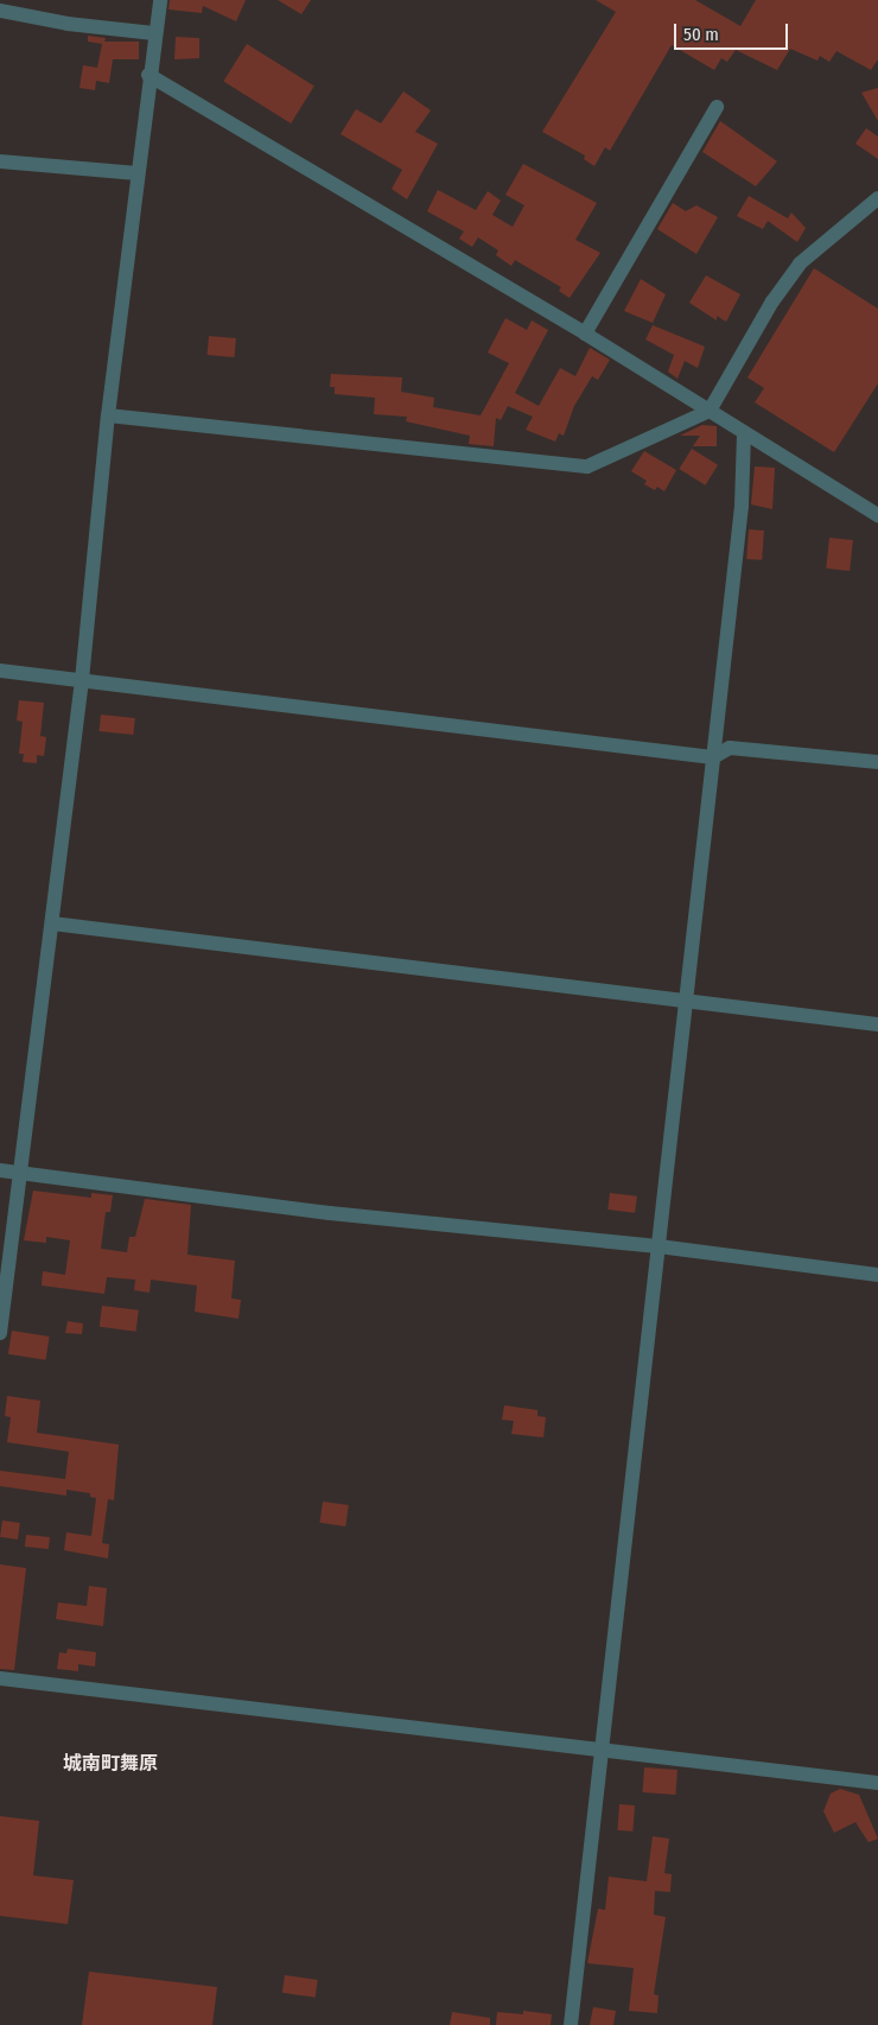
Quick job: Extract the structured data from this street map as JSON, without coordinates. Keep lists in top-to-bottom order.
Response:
{
  "districts": ["城南町舞原"],
  "scale_bar": "50 m"
}
